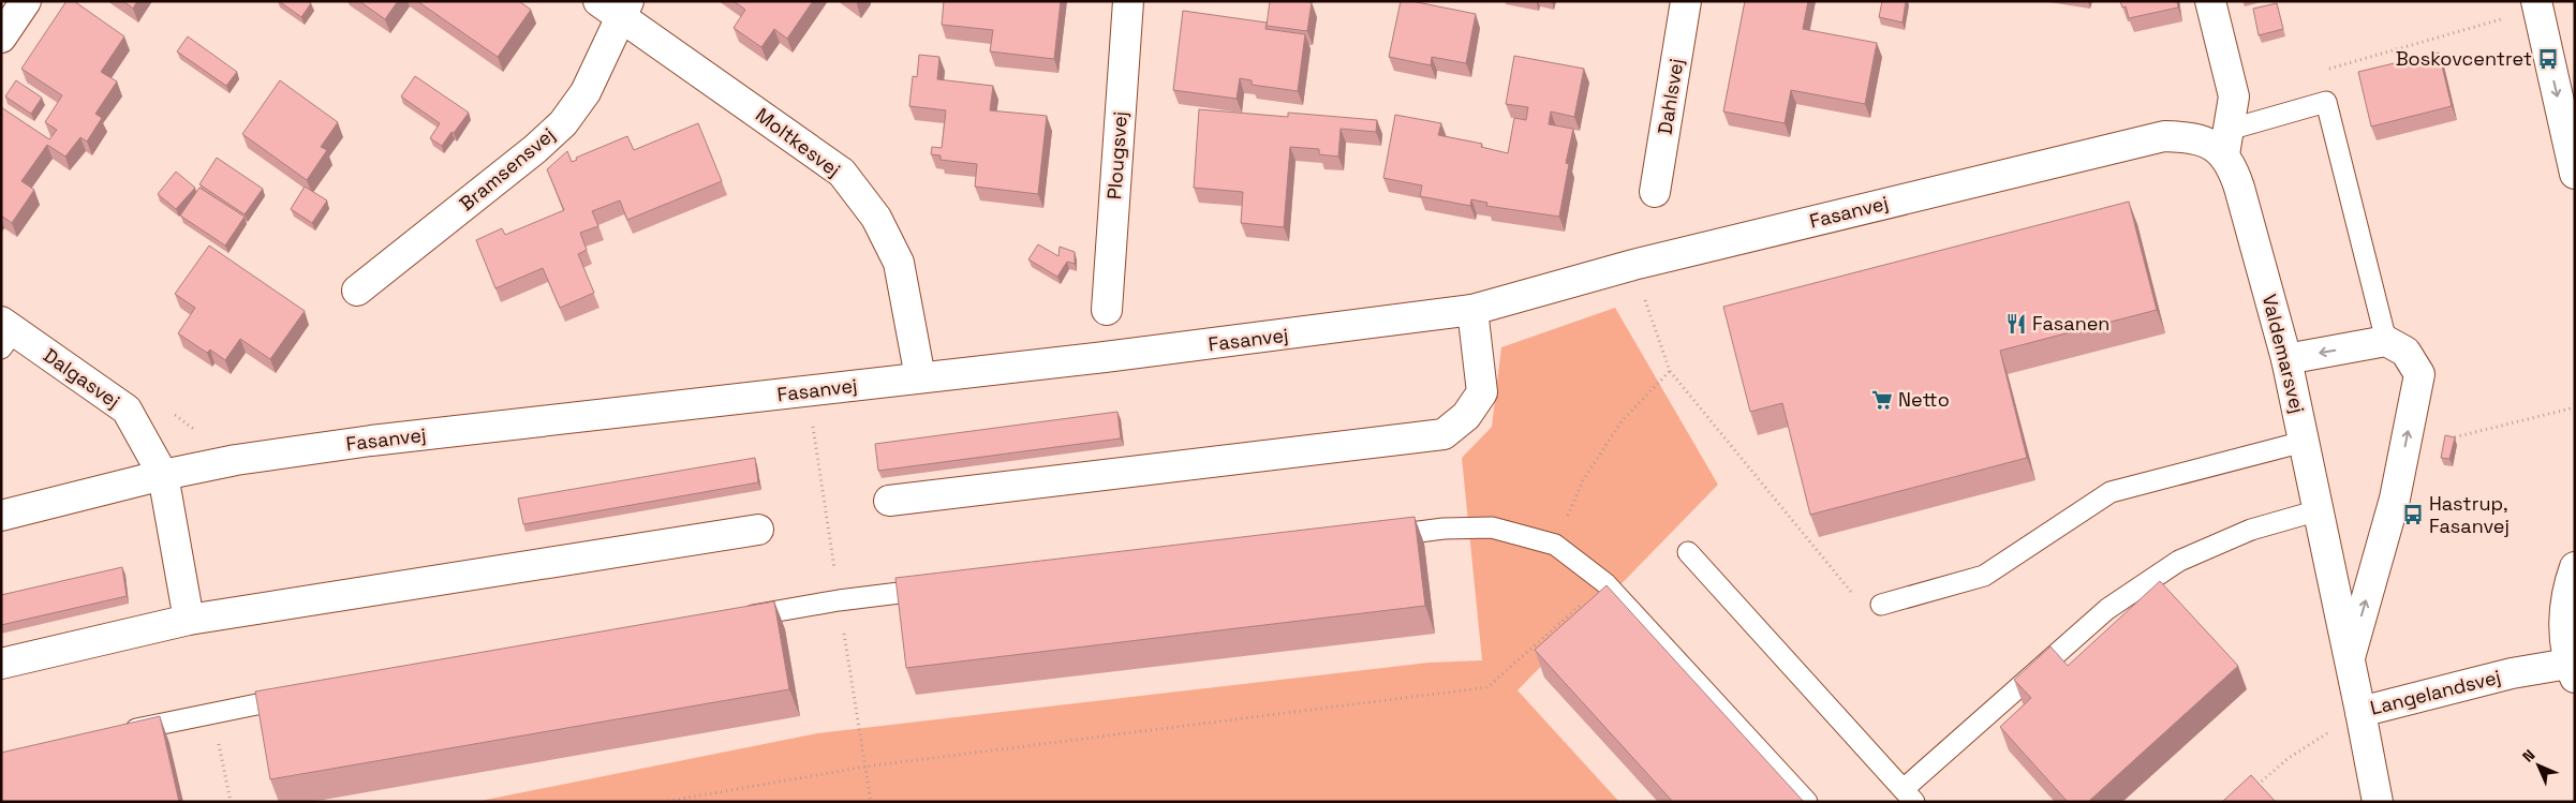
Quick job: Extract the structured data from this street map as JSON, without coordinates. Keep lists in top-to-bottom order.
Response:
{
  "streets": {
    "street": [
      "Dahlsvej",
      "Moltkesvej",
      "Plougsvej",
      "Bramsensvej",
      "Fasanvej",
      "Valdemarsvej",
      "Dalgasvej",
      "Langelandsvej"
    ]
  },
  "crossings": [
    ["Moltkesvej", "Bramsensvej"],
    ["Moltkesvej", "Fasanvej"],
    ["Fasanvej", "Valdemarsvej"],
    ["Fasanvej", "Dalgasvej"],
    ["Valdemarsvej", "Langelandsvej"]
  ],
  "places": {
    "bus stop": ["Boskovcentret", "Hastrup, Fasanvej"],
    "restaurant": ["Fasanen"],
    "supermarket": ["Netto"]
  },
  "north": "top left"
}
